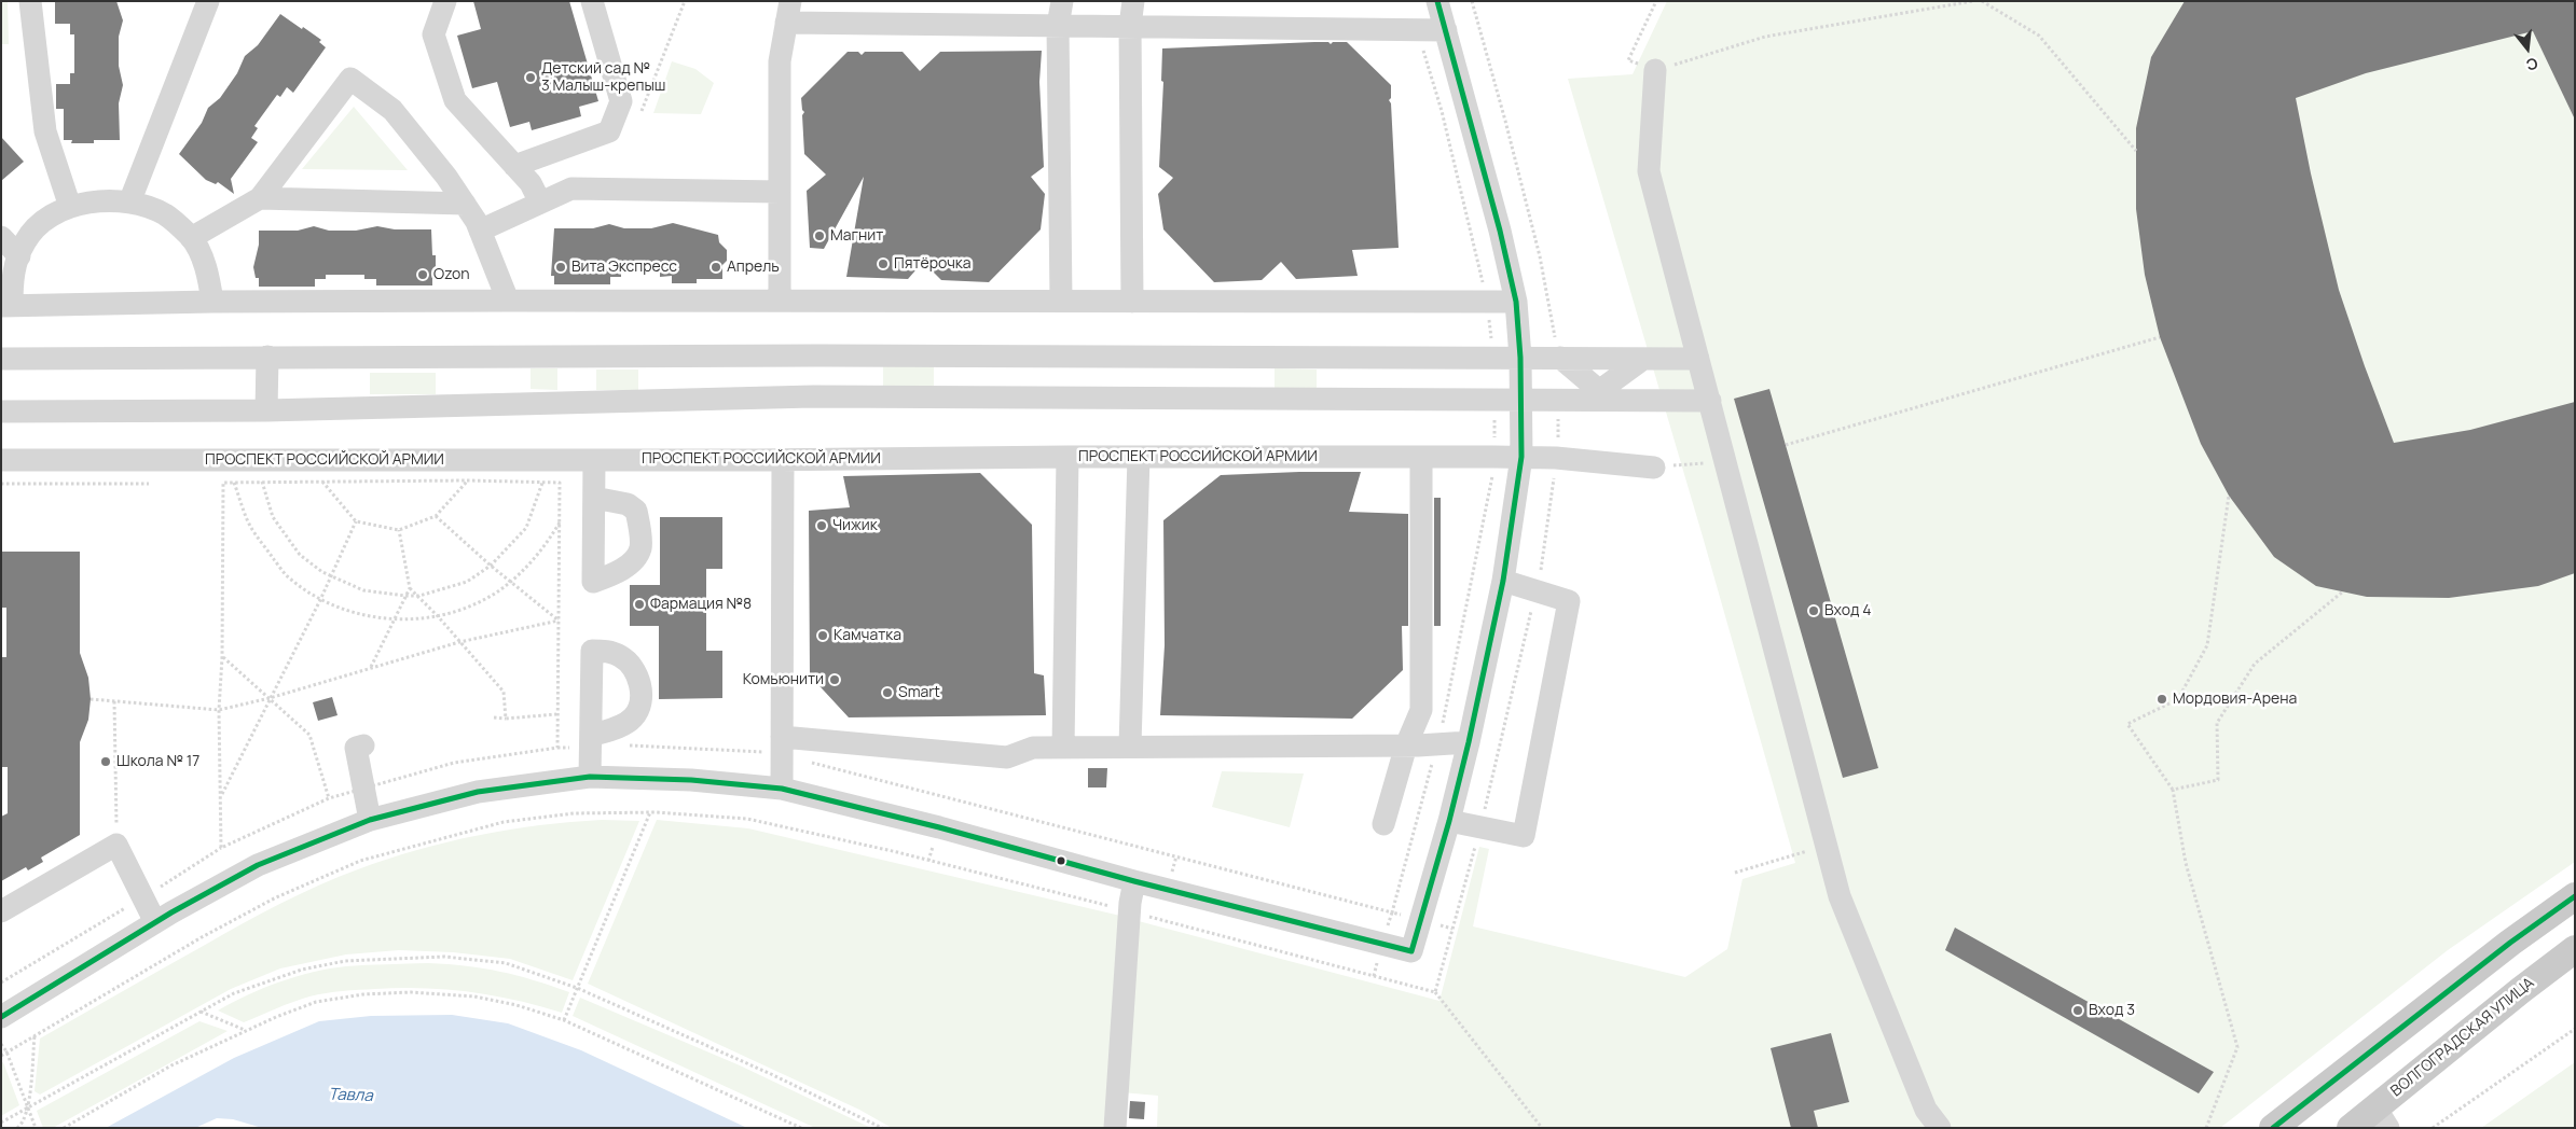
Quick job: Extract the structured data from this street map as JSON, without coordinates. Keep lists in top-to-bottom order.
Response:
{
  "streets": {
    "main road": ["ВОЛГОГРАДСКАЯ УЛИЦА"],
    "street": ["ПРОСПЕКТ РОССИЙСКОЙ АРМИИ"]
  },
  "water": ["Тавла"],
  "places": [
    "Детский сад № 3 Малыш-крепыш",
    "Магнит",
    "Пятёрочка",
    "Вита Экспресс",
    "Апрель",
    "Ozon",
    "Чижик",
    "Фармация №8",
    "Вход 4",
    "Камчатка",
    "Комьюнити",
    "Smart",
    "Мордовия-Арена",
    "Школа № 17",
    "Вход 3"
  ],
  "north": "bottom"
}
